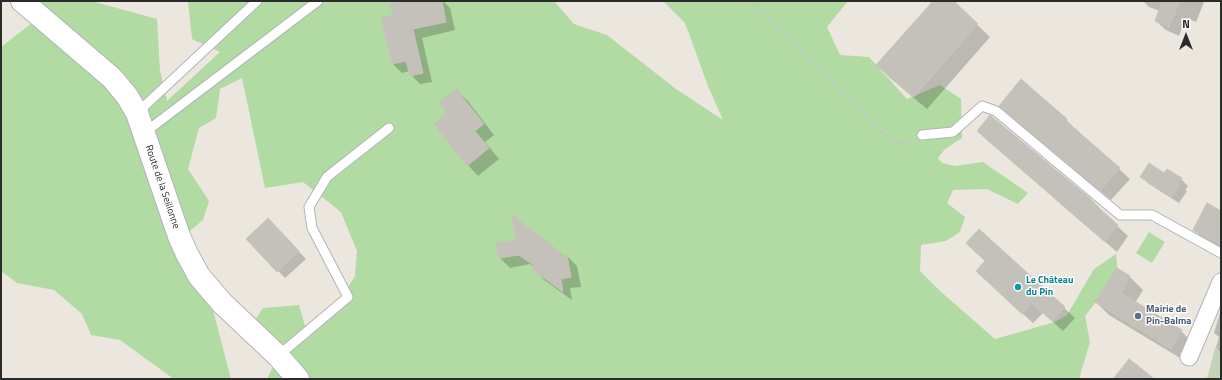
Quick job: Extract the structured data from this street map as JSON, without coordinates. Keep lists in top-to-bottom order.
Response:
{
  "streets": {
    "street": ["Route de la Seillonne"]
  },
  "places": ["Le Château du Pin", "Mairie de Pin-Balma"],
  "north": "top"
}
